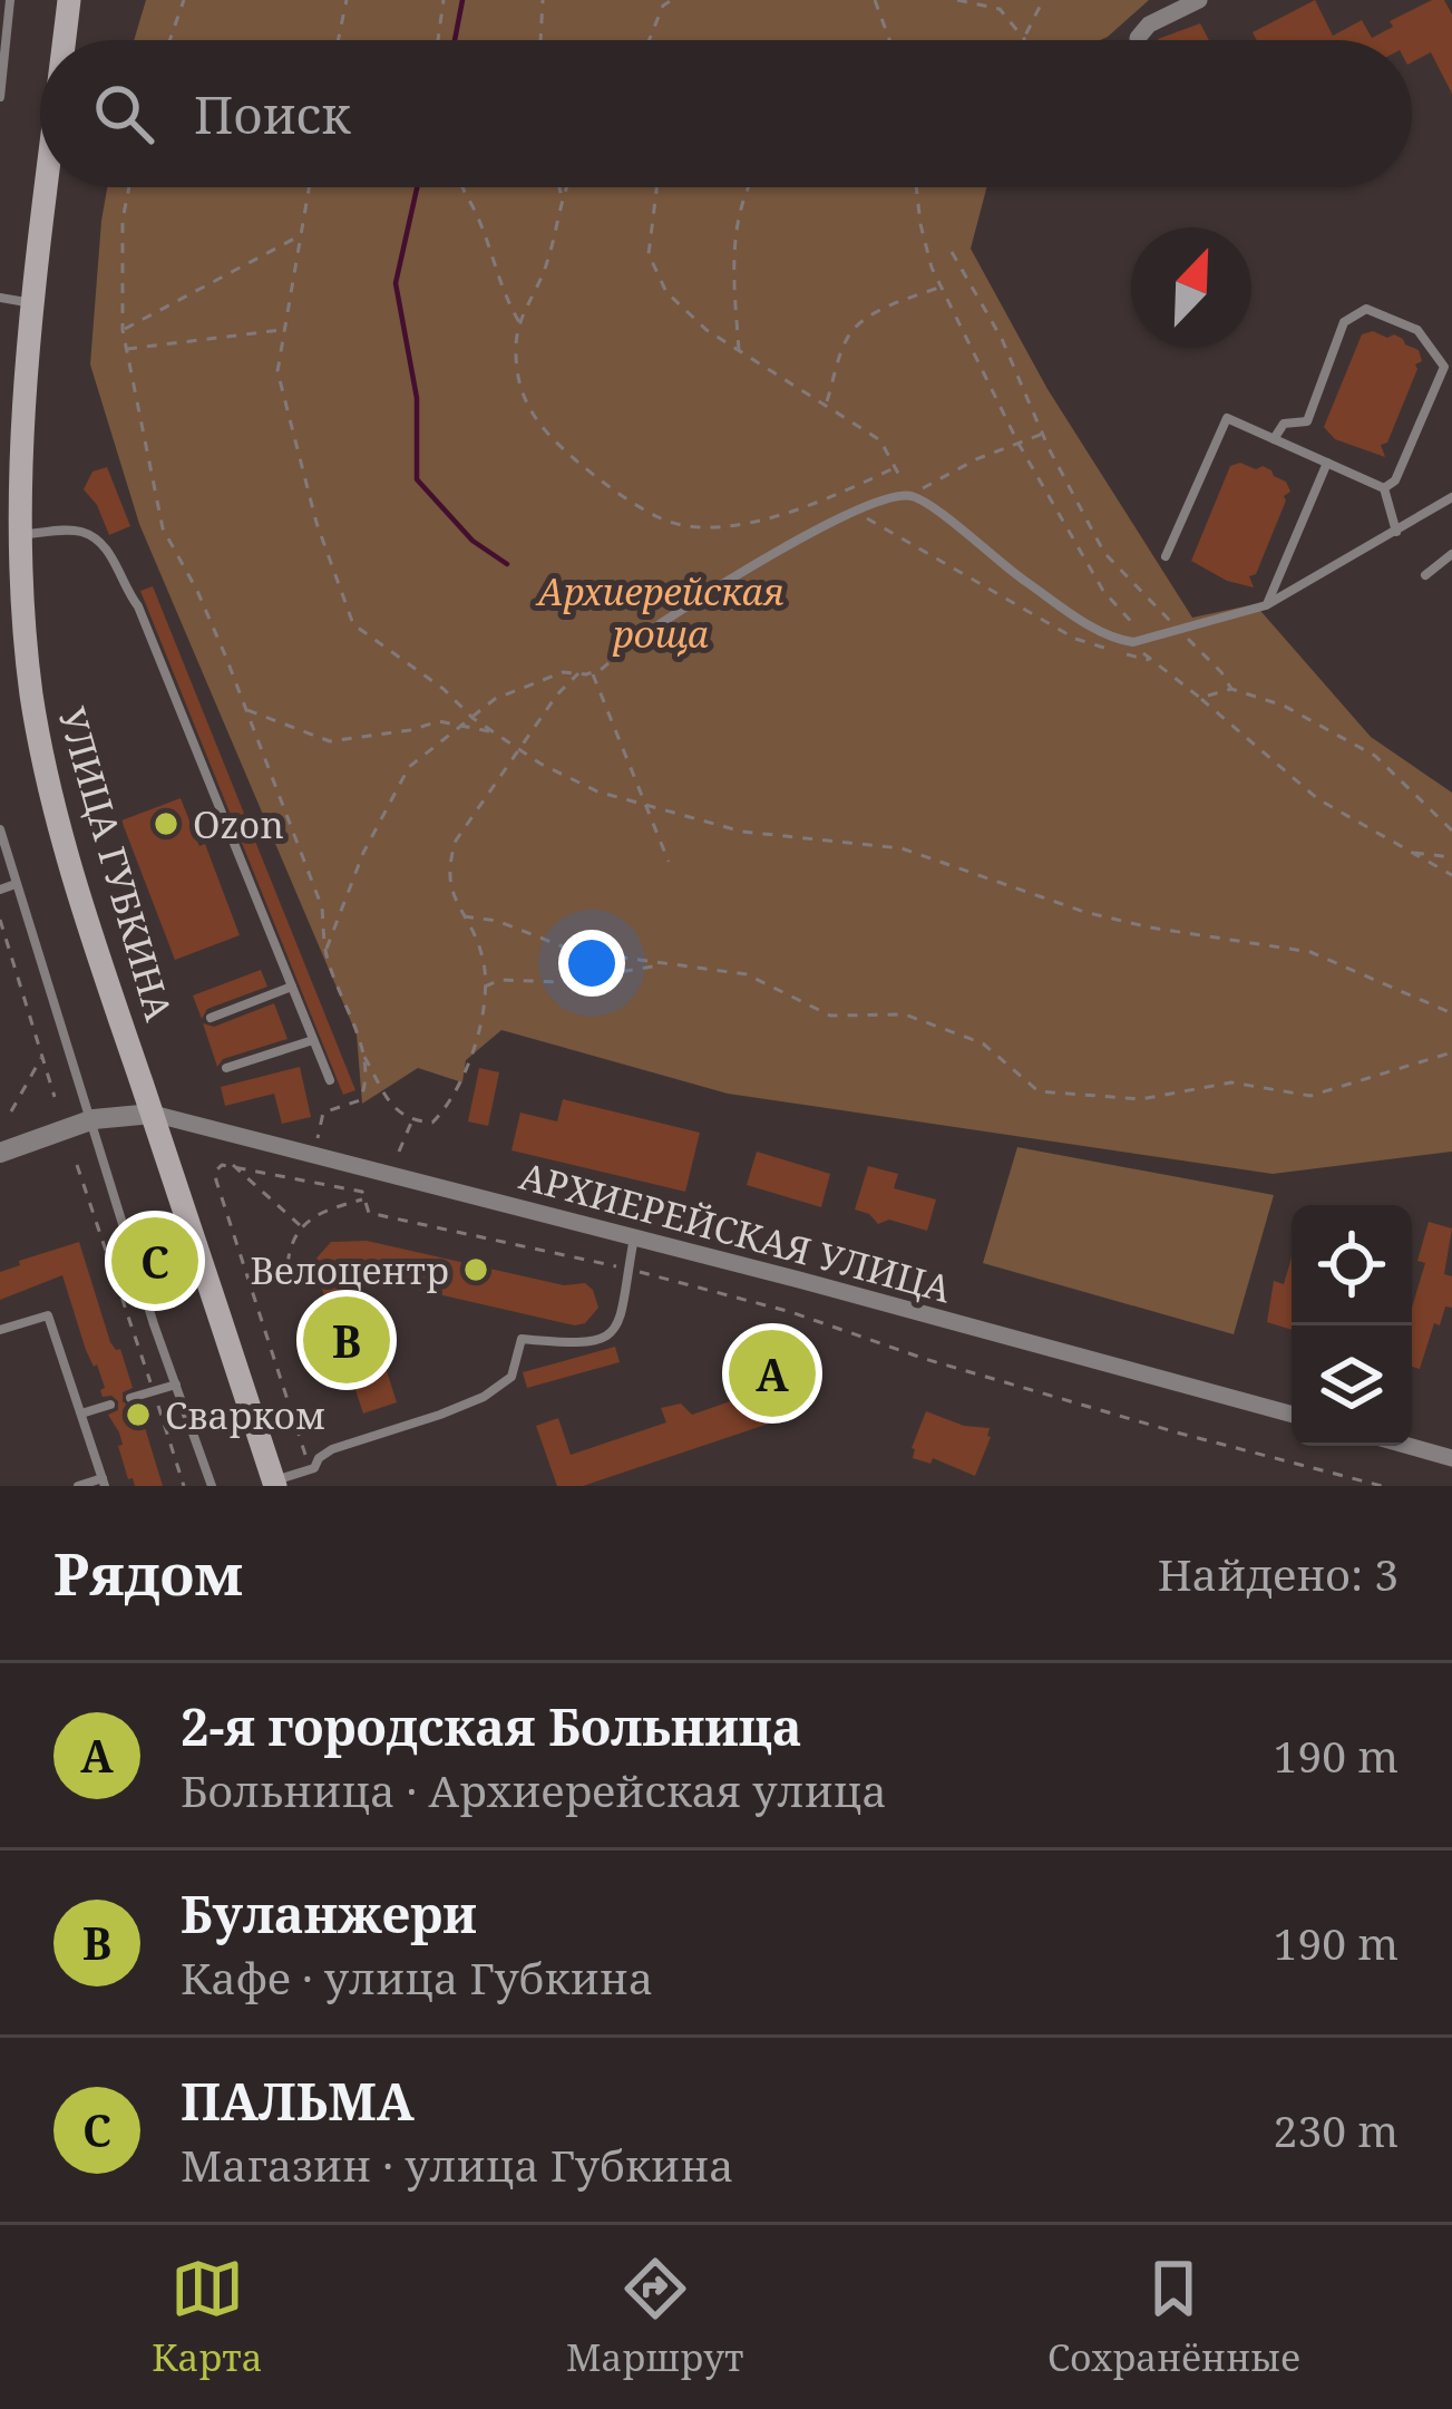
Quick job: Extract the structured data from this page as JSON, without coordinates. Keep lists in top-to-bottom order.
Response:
{
  "streets": {
    "main road": ["УЛИЦА ГУБКИНА"],
    "street": ["АРХИЕРЕЙСКАЯ УЛИЦА"]
  },
  "crossings": [
    ["УЛИЦА ГУБКИНА", "АРХИЕРЕЙСКАЯ УЛИЦА"]
  ],
  "parks": ["Архиерейская роща"],
  "places": ["Ozon", "Велоцентр", "Сварком"],
  "north": "top right",
  "page": {
    "search": "Поиск",
    "pins": ["C", "B", "A"],
    "heading": ["Рядом", "Найдено: 3"],
    "list": [
      {
        "mark": "A",
        "name": "2-я городская Больница",
        "note": "Больница · Архиерейская улица",
        "value": "190 m"
      },
      {
        "mark": "B",
        "name": "Буланжери",
        "note": "Кафе · улица Губкина",
        "value": "190 m"
      },
      {
        "mark": "C",
        "name": "ПАЛЬМА",
        "note": "Магазин · улица Губкина",
        "value": "230 m"
      }
    ],
    "nav": ["Карта", "Маршрут", "Сохранённые"]
  }
}
